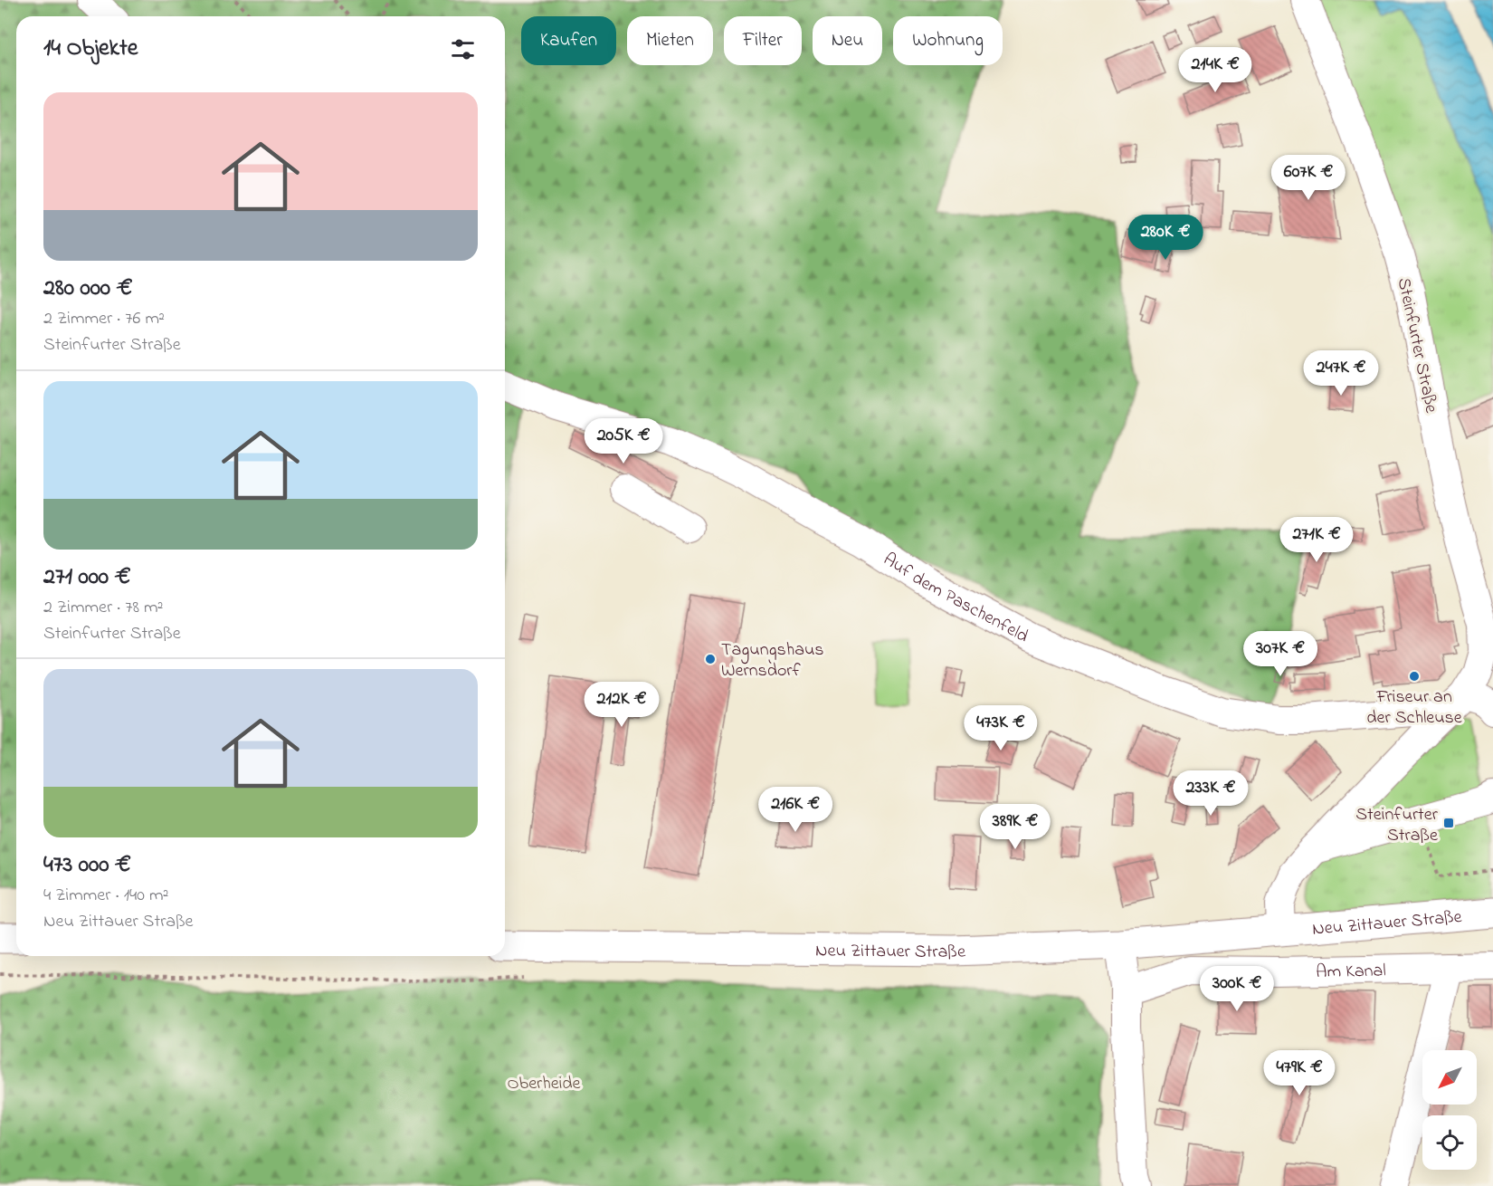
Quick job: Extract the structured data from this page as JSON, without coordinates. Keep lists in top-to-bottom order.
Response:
{
  "streets": {
    "main road": ["Neu Zittauer Straße"],
    "street": ["Steinfurter Straße", "Auf dem Paschenfeld", "Am Kanal"]
  },
  "parks": ["Oberheide"],
  "places": {
    "other": ["Tagungshaus Wernsdorf", "Friseur an der Schleuse"],
    "transit": ["Steinfurter Straße"]
  },
  "north": "bottom left",
  "page": {
    "chip": [
      "Kaufen",
      "Mieten",
      "Filter",
      "Neu",
      "Wohnung"
    ],
    "heading": "14 Objekte",
    "price": [
      "214K €",
      "607K €",
      "280K €",
      "247K €",
      "205K €",
      "271K €",
      "307K €",
      "212K €",
      "473K €",
      "233K €",
      "216K €",
      "389K €",
      "300K €",
      "479K €"
    ],
    "list": [
      {
        "name": "280 000 €",
        "note": "2 Zimmer · 76 m² · Steinfurter Straße"
      },
      {
        "name": "271 000 €",
        "note": "2 Zimmer · 78 m² · Steinfurter Straße"
      },
      {
        "name": "473 000 €",
        "note": "4 Zimmer · 140 m² · Neu Zittauer Straße"
      }
    ]
  }
}
